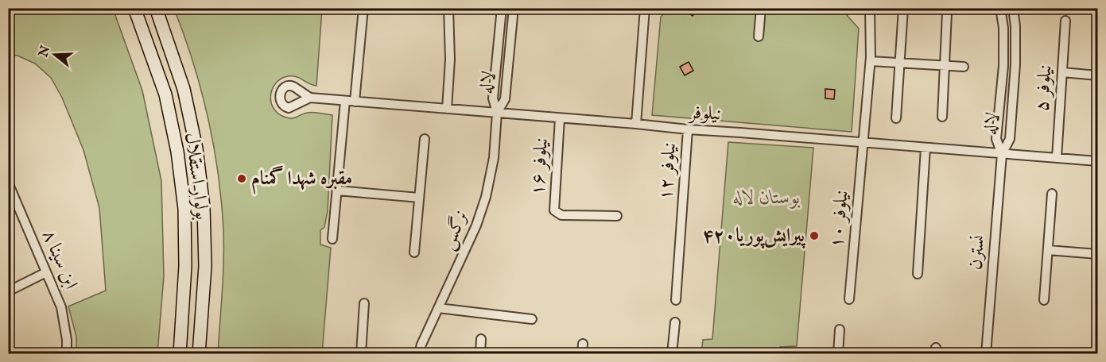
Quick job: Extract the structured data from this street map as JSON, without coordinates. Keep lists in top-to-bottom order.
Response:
{
  "streets": {
    "main road": ["بولوار استقلال"],
    "street": [
      "لاله",
      "نیلوفر ۵",
      "نیلوفر",
      "نیلوفر ۱۶",
      "نیلوفر ۱۲",
      "نیلوفر ۱۰",
      "نرگس",
      "نسترن",
      "ابن سینا ۸"
    ]
  },
  "crossings": [
    ["لاله", "نیلوفر"],
    ["لاله", "نرگس"],
    ["لاله", "نسترن"],
    ["نیلوفر ۵", "نیلوفر"],
    ["نیلوفر", "نیلوفر ۱۶"],
    ["نیلوفر", "نیلوفر ۱۲"],
    ["نیلوفر", "نیلوفر ۱۰"],
    ["نیلوفر", "نرگس"],
    ["نیلوفر", "نسترن"]
  ],
  "parks": ["بوستان لاله"],
  "places": ["مقبره شهدا گمنام", "پیرایش‌پوریا۴۲۰"],
  "north": "left"
}
